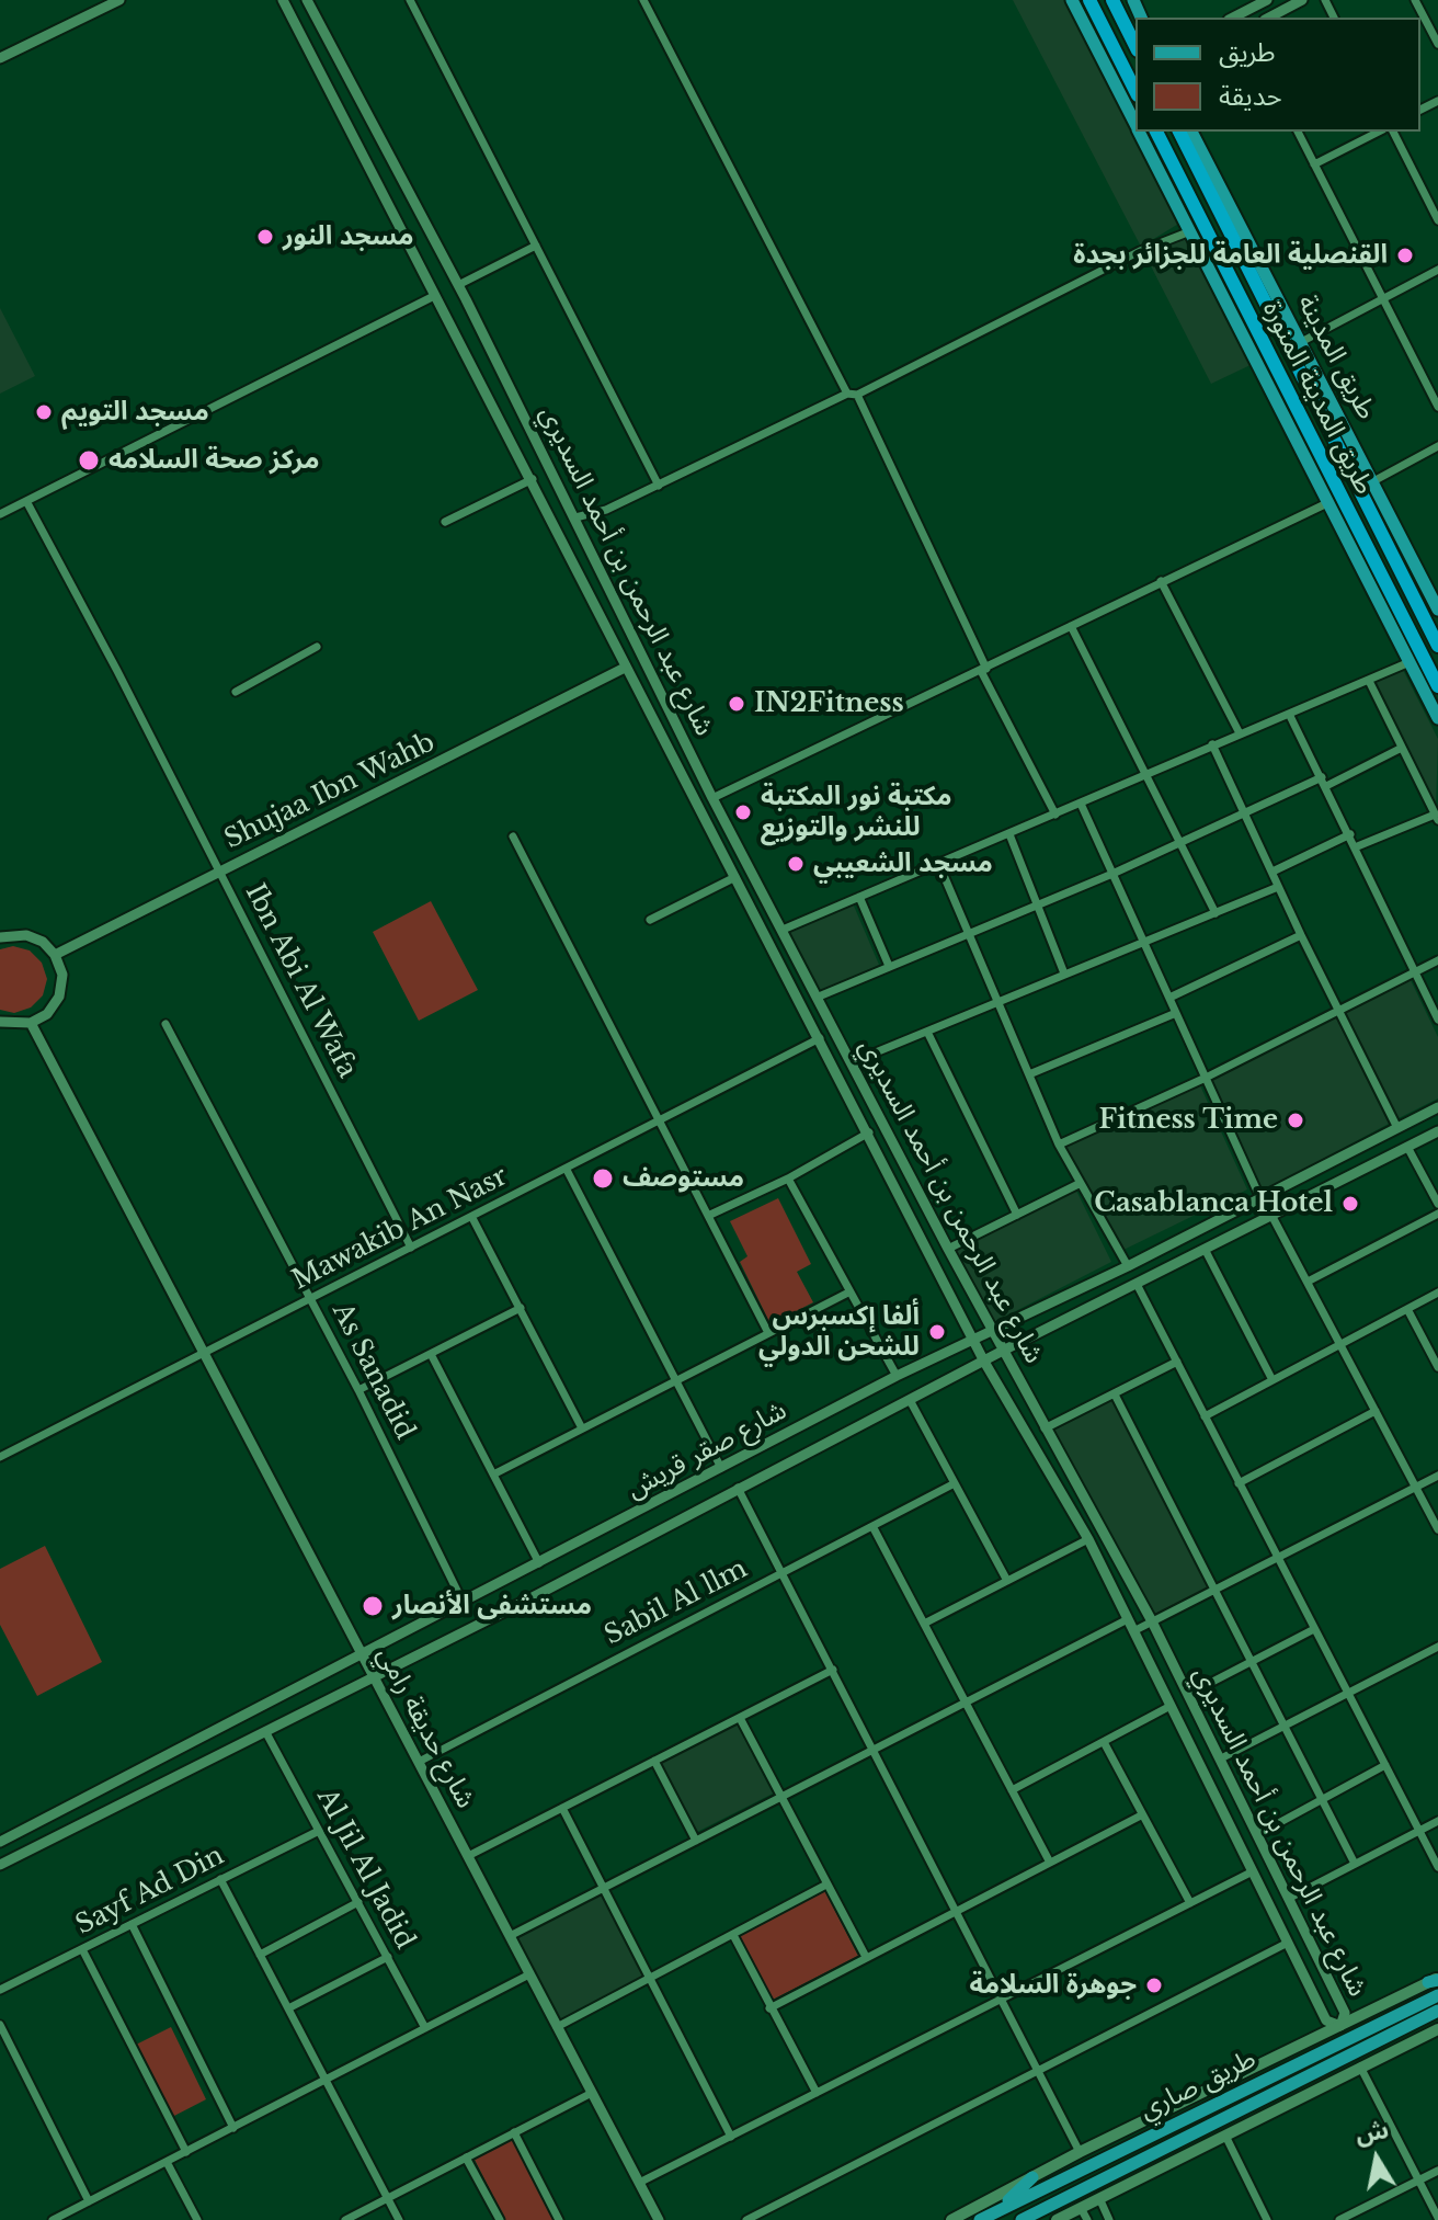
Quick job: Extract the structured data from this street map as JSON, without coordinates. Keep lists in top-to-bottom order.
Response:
{
  "streets": {
    "highway": ["طريق المدينة المنورة"],
    "main road": ["طريق المدينة", "طريق صاري"],
    "street": [
      "شارع عبد الرحمن بن أحمد السديري",
      "Shujaa Ibn Wahb",
      "Ibn Abi Al Wafa",
      "Mawakib An Nasr",
      "As Sanadid",
      "شارع صقر قريش",
      "Sabil Al llm",
      "شارع حديقة رامي",
      "Al Jil Al Jadid",
      "Sayf Ad Din"
    ]
  },
  "crossings": [
    ["شارع عبد الرحمن بن أحمد السديري", "Shujaa Ibn Wahb"],
    ["شارع عبد الرحمن بن أحمد السديري", "Mawakib An Nasr"],
    ["شارع عبد الرحمن بن أحمد السديري", "شارع صقر قريش"],
    ["Shujaa Ibn Wahb", "Ibn Abi Al Wafa"],
    ["Ibn Abi Al Wafa", "Mawakib An Nasr"],
    ["Mawakib An Nasr", "As Sanadid"],
    ["Mawakib An Nasr", "شارع حديقة رامي"],
    ["As Sanadid", "شارع صقر قريش"],
    ["شارع صقر قريش", "شارع حديقة رامي"],
    ["شارع صقر قريش", "Al Jil Al Jadid"],
    ["Sabil Al llm", "شارع حديقة رامي"],
    ["Al Jil Al Jadid", "Sayf Ad Din"]
  ],
  "places": [
    "مسجد النور",
    "القنصلية العامة للجزائر بجدة",
    "مسجد التويم",
    "مركز صحة السلامه",
    "IN2Fitness",
    "مكتبة نور المكتبة للنشر والتوزيع",
    "مسجد الشعيبي",
    "Fitness Time",
    "مستوصف",
    "Casablanca Hotel",
    "ألفا إكسبرس للشحن الدولي",
    "مستشفى الأنصار",
    "جوهرة السلامة"
  ],
  "legend": ["طريق", "حديقة"],
  "north": "top"
}
